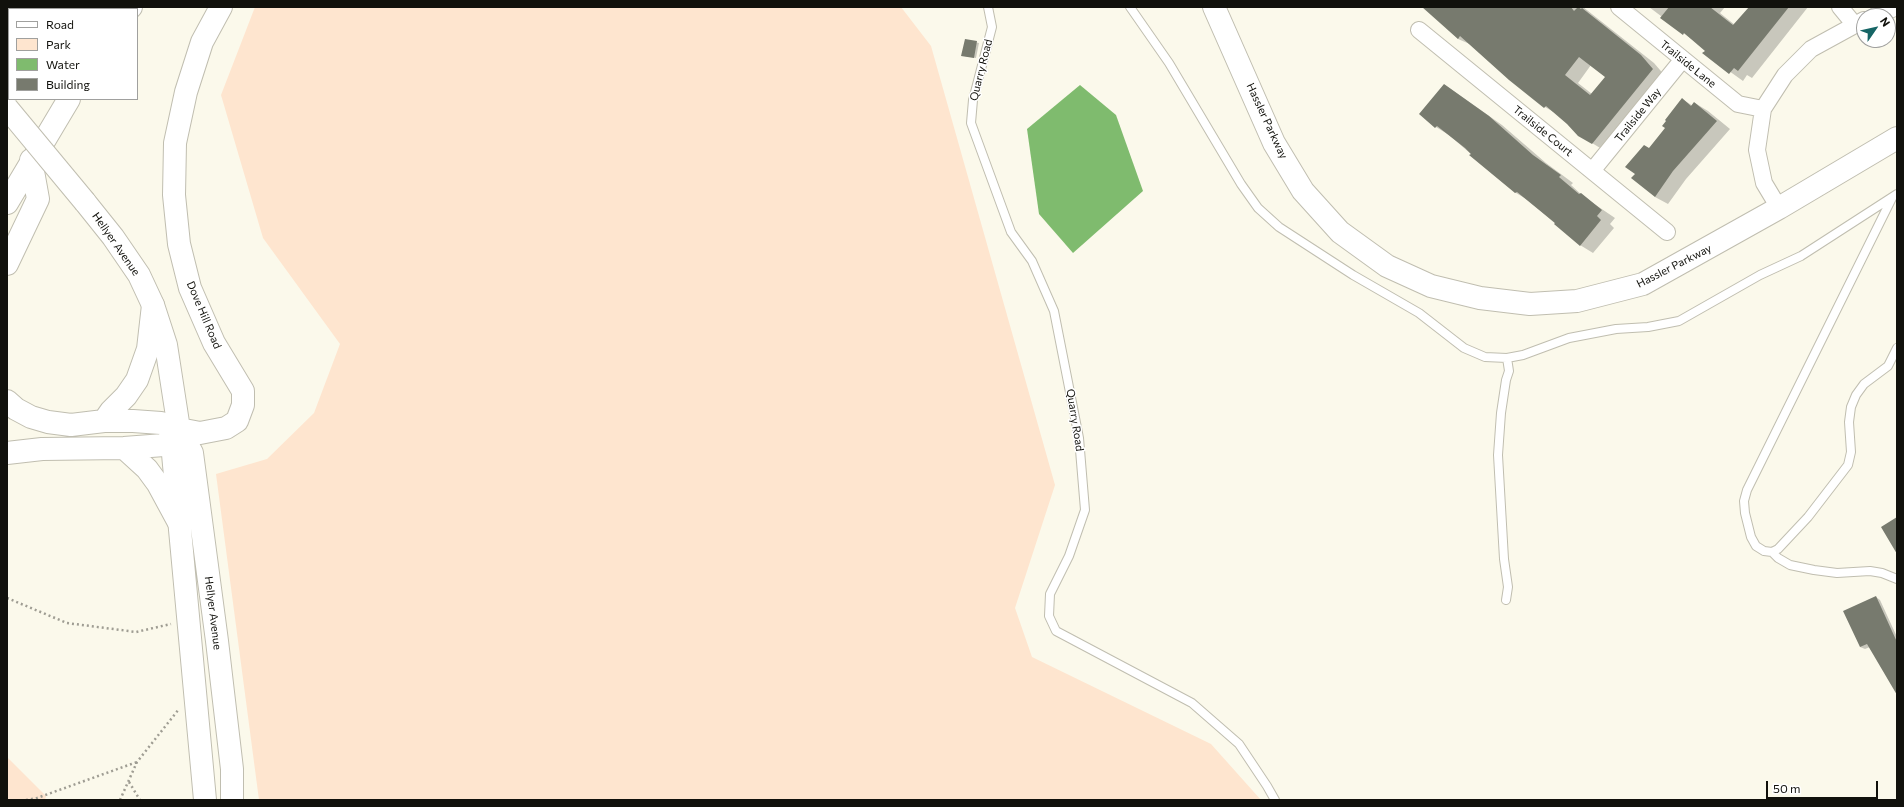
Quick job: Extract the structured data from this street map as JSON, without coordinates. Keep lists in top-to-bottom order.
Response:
{
  "streets": {
    "main road": ["Hassler Parkway", "Hellyer Avenue", "Dove Hill Road"],
    "street": ["Trailside Lane", "Trailside Way", "Trailside Court"],
    "lane": ["Quarry Road"]
  },
  "crossings": [
    ["Trailside Lane", "Trailside Way"],
    ["Trailside Way", "Trailside Court"],
    ["Hellyer Avenue", "Dove Hill Road"]
  ],
  "legend": [
    "Road",
    "Park",
    "Water",
    "Building"
  ],
  "scale_bar": "50 m",
  "north": "top right"
}
